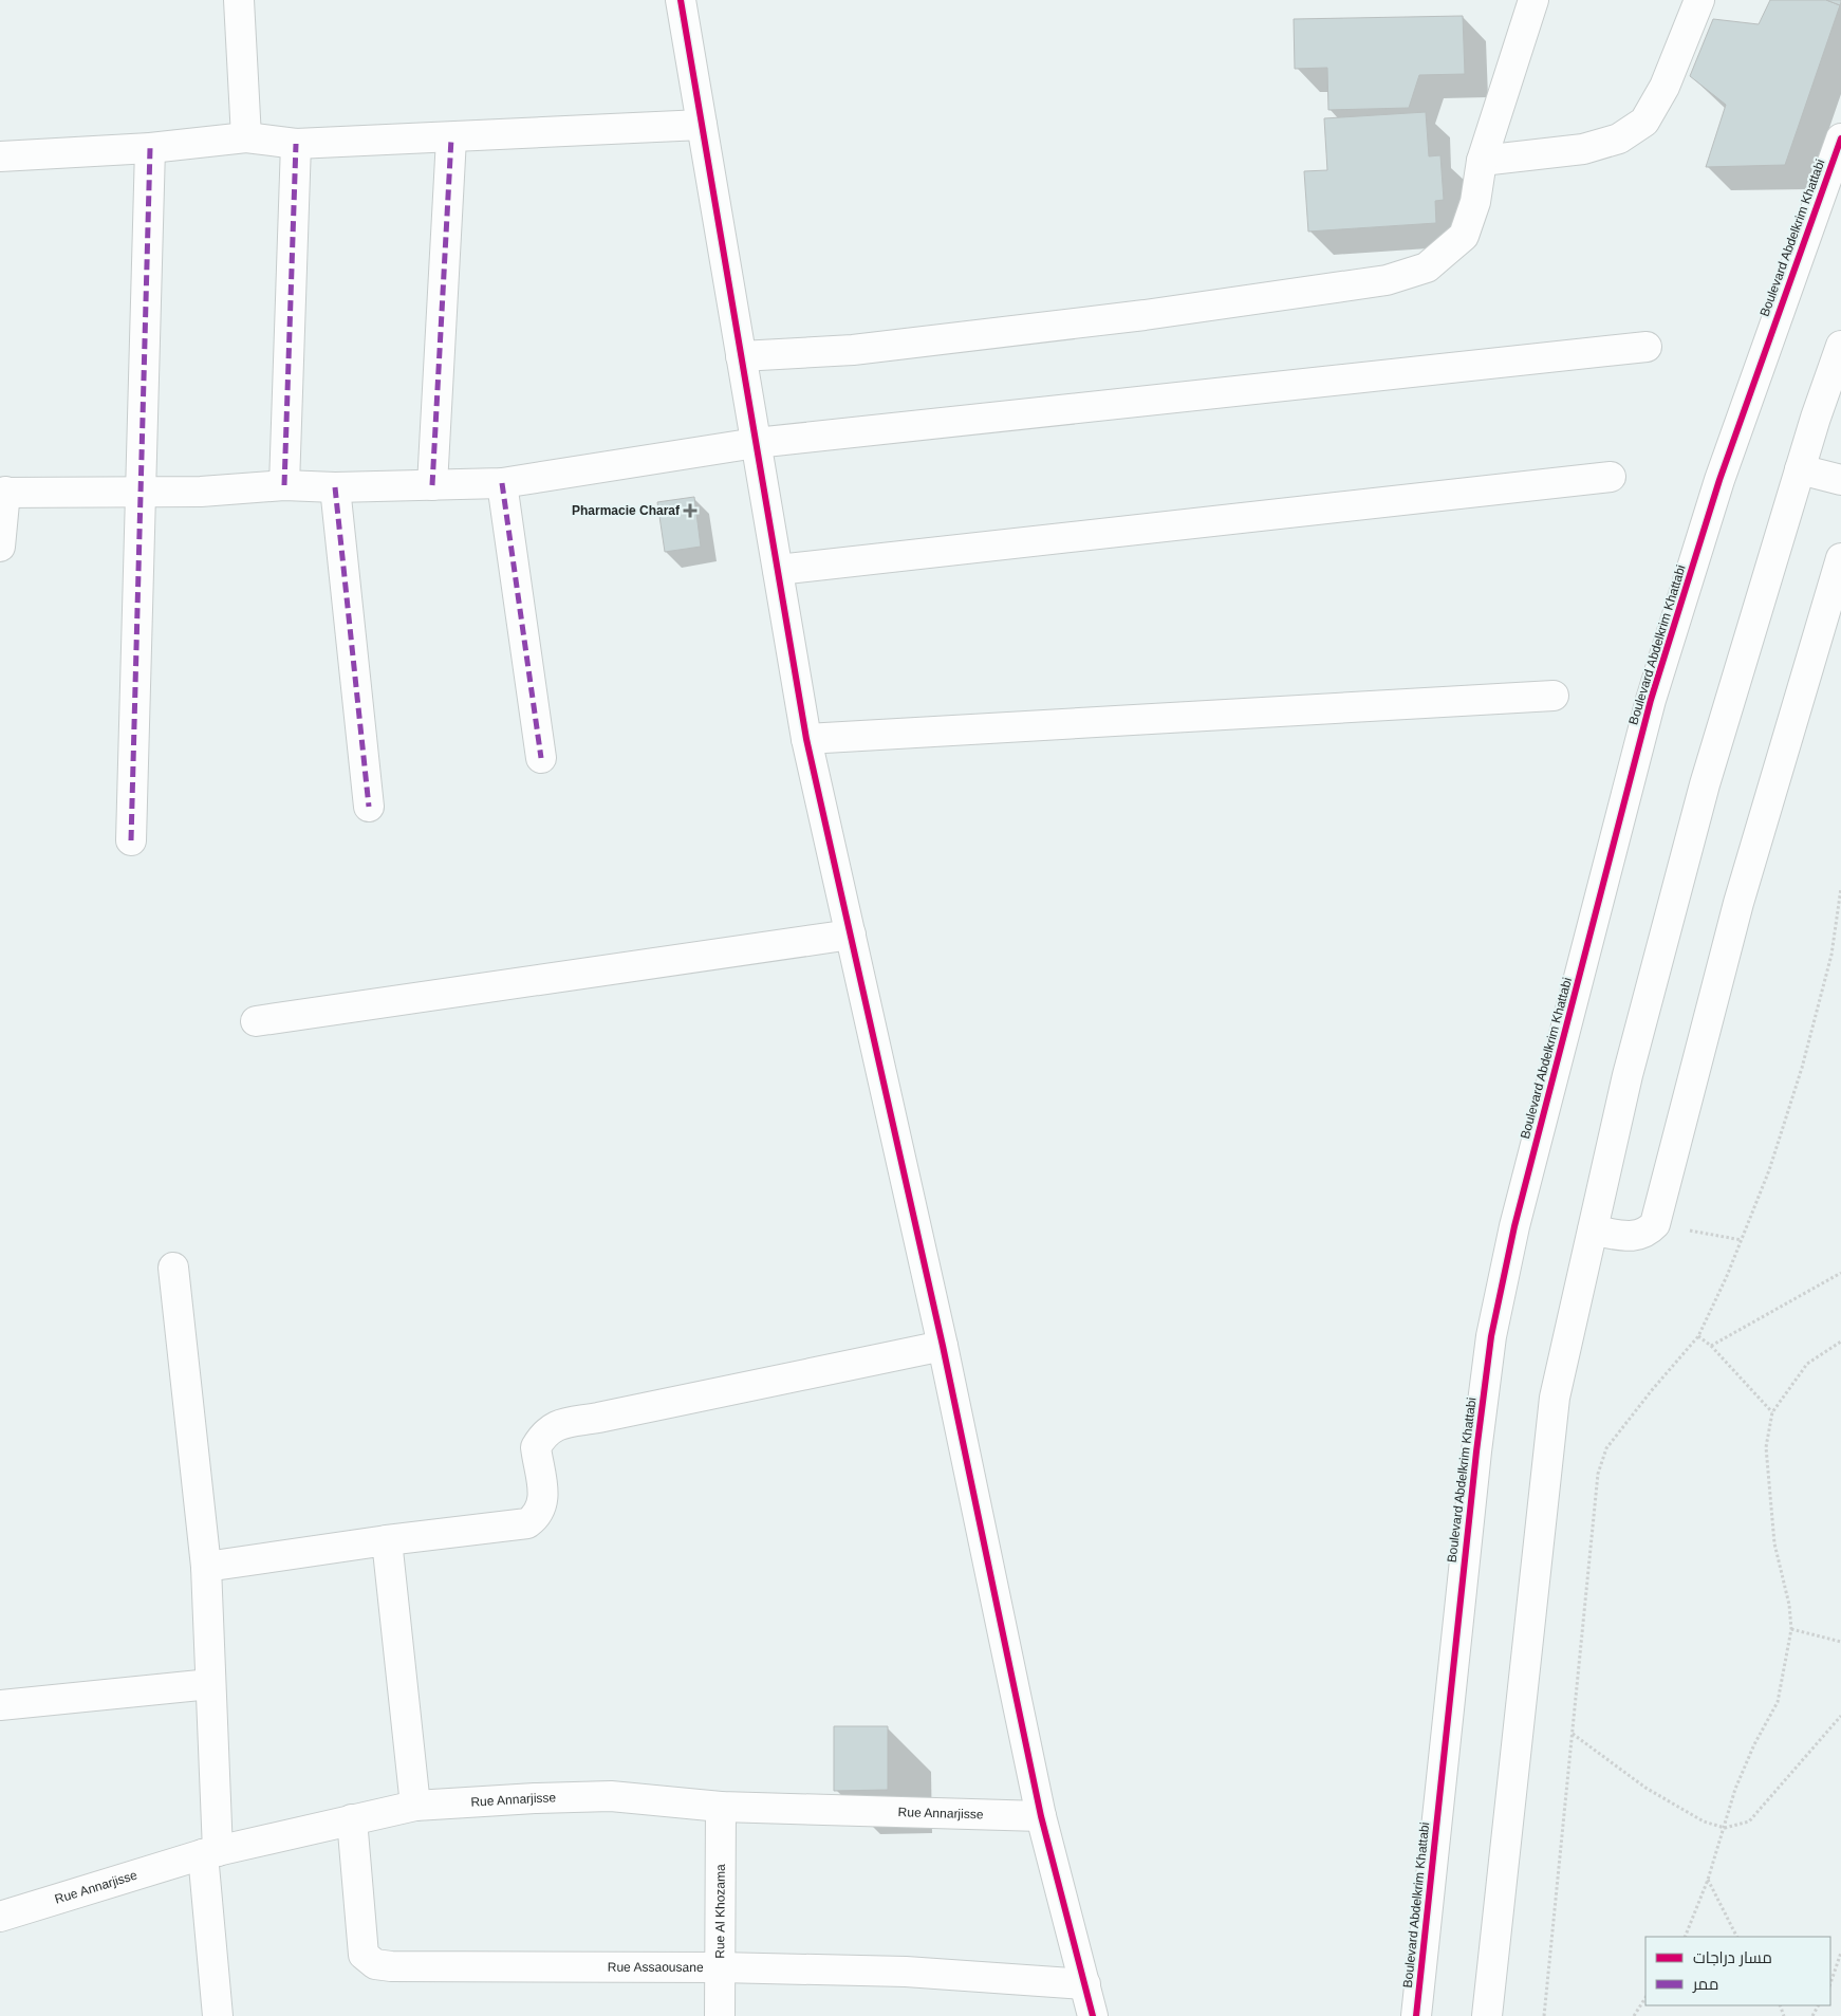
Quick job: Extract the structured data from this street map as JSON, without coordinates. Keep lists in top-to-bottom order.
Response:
{
  "streets": {
    "street": [
      "Boulevard Abdelkrim Khattabi",
      "Rue Annarjisse",
      "Rue Al Khozama",
      "Rue Assaousane"
    ]
  },
  "crossings": [
    ["Rue Annarjisse", "Rue Al Khozama"],
    ["Rue Annarjisse", "Rue Assaousane"],
    ["Rue Al Khozama", "Rue Assaousane"]
  ],
  "places": {
    "health": ["Pharmacie Charaf"]
  },
  "legend": ["مسار دراجات", "ممر"]
}
